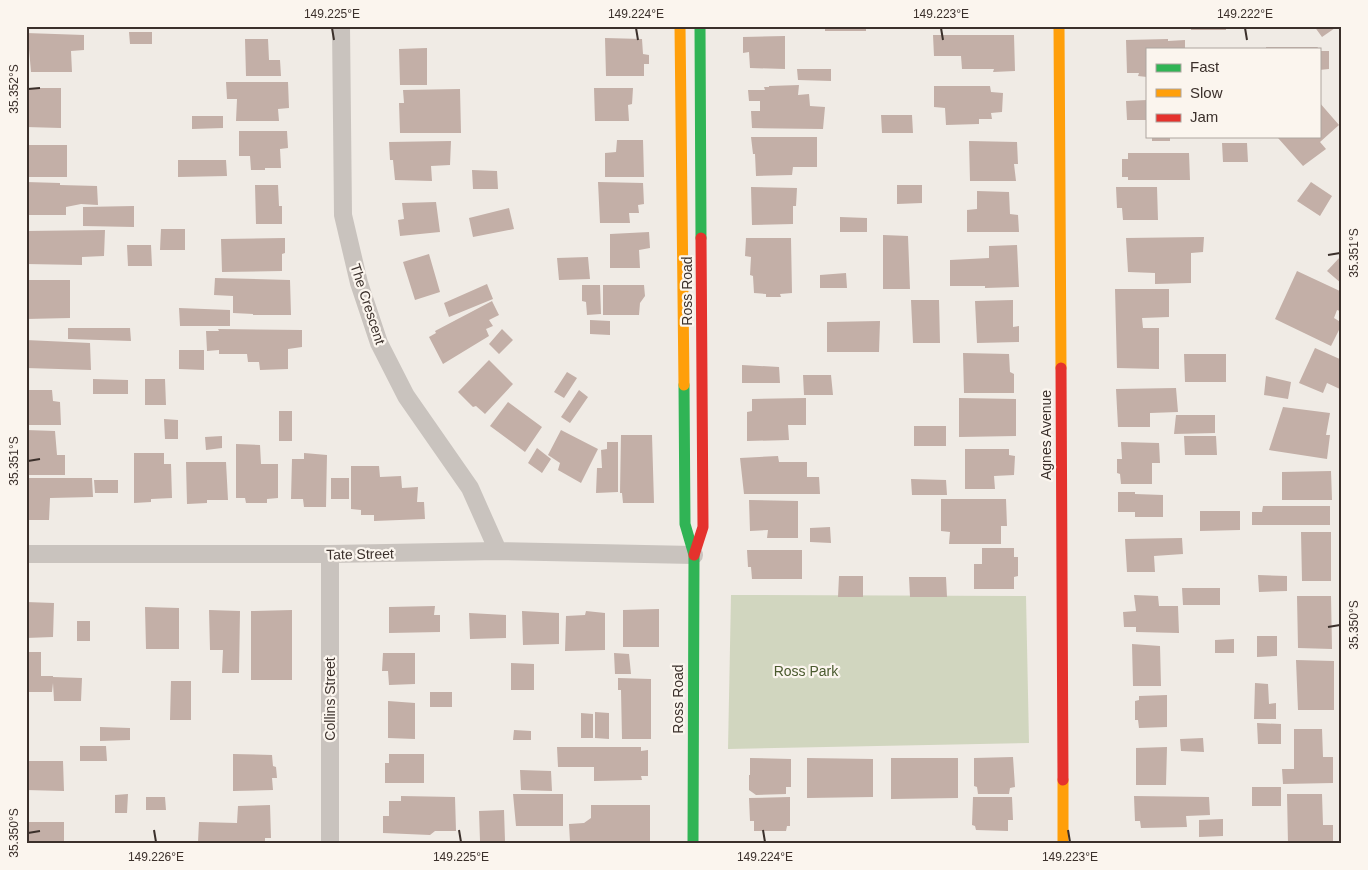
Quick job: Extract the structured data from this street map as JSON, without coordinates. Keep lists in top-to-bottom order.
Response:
{
  "streets": {
    "street": [
      "Ross Road",
      "The Crescent",
      "Agnes Avenue",
      "Tate Street",
      "Collins Street"
    ]
  },
  "crossings": [
    ["Ross Road", "Tate Street"],
    ["The Crescent", "Tate Street"],
    ["Tate Street", "Collins Street"]
  ],
  "parks": ["Ross Park"],
  "legend": ["Fast", "Slow", "Jam"],
  "coordinates": [
    "149.225°E",
    "149.224°E",
    "149.223°E",
    "149.222°E",
    "35.352°S",
    "35.351°S",
    "35.350°S",
    "149.226°E"
  ]
}
